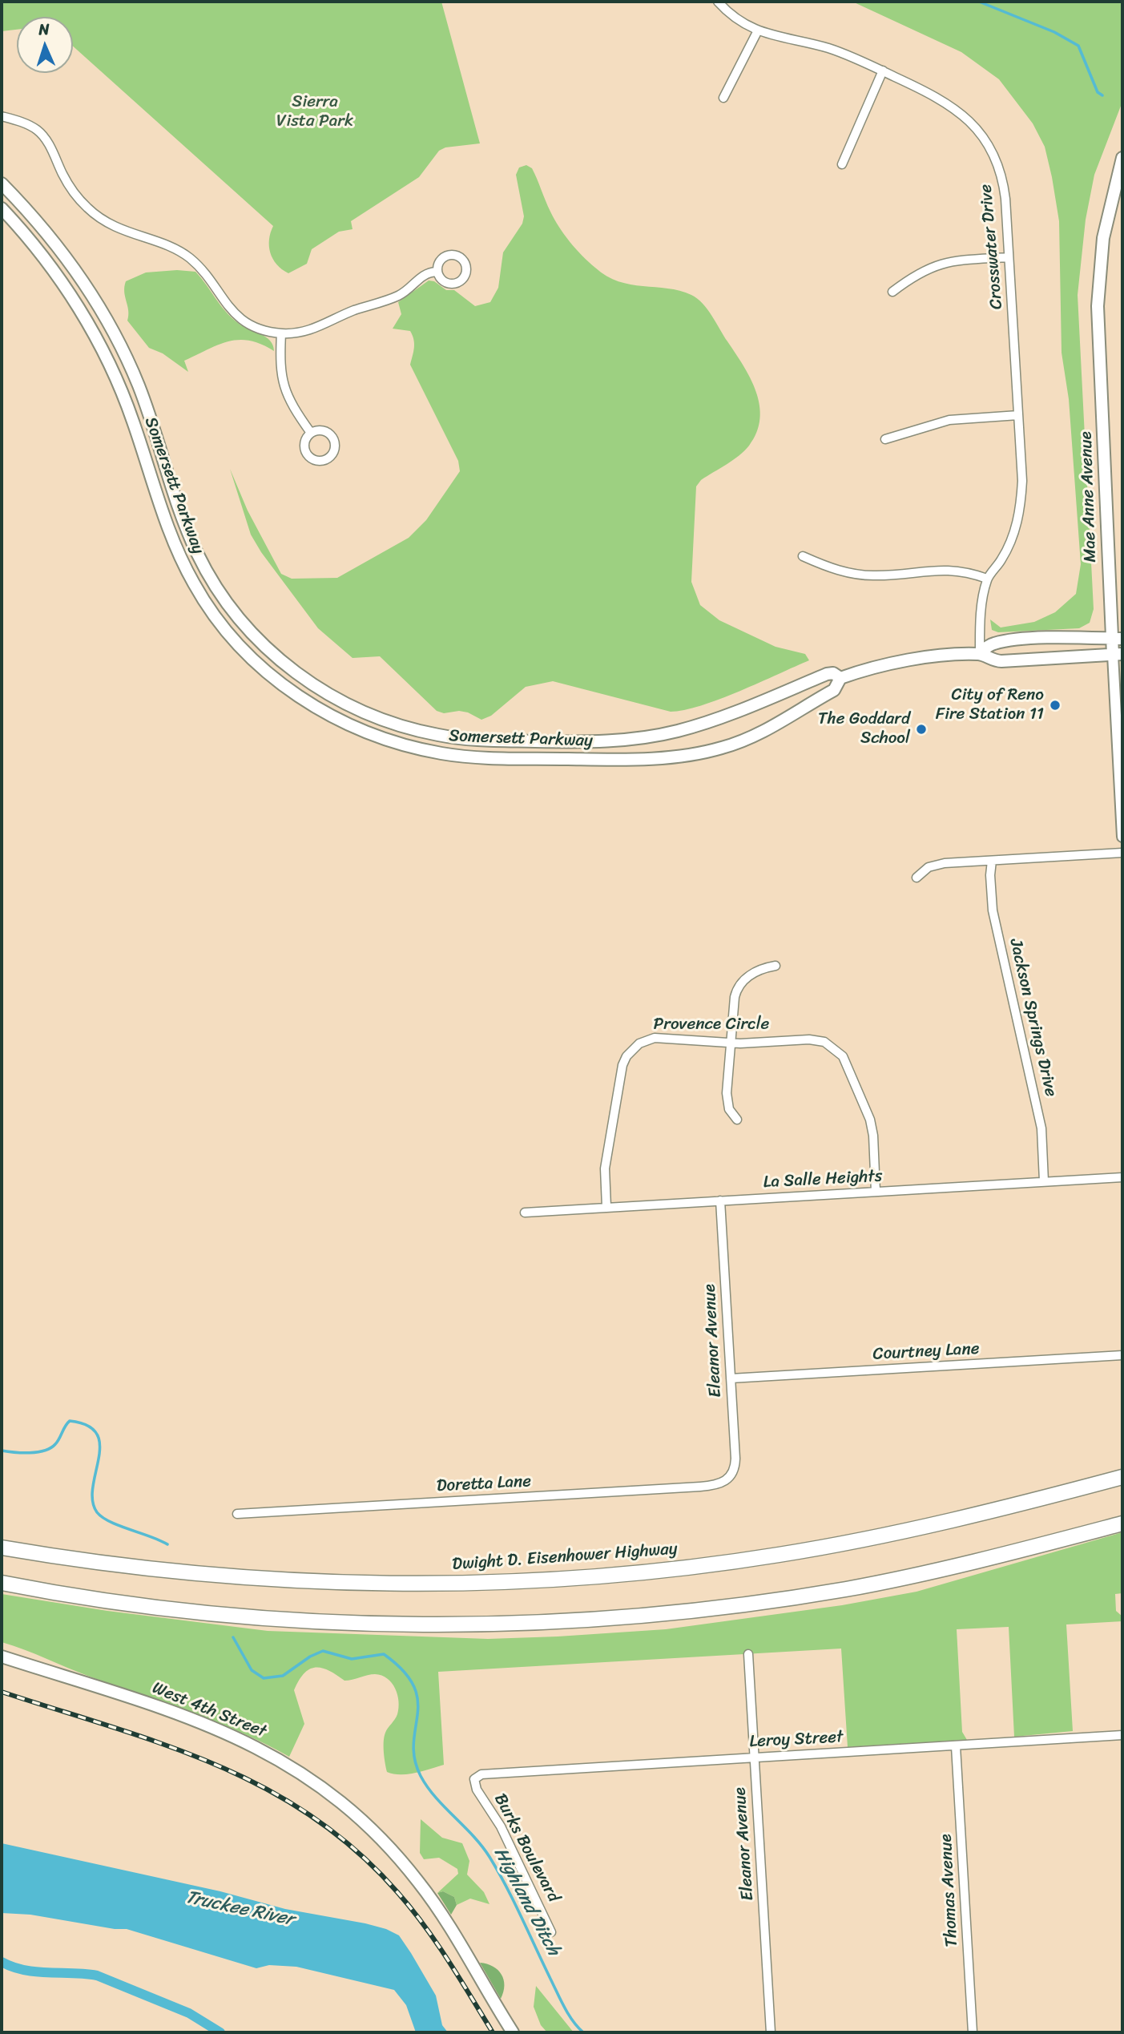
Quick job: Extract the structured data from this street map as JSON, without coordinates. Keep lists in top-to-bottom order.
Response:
{
  "streets": {
    "highway": ["Dwight D. Eisenhower Highway"],
    "main road": ["Somersett Parkway", "Mae Anne Avenue", "West 4th Street"],
    "street": [
      "Crosswater Drive",
      "Jackson Springs Drive",
      "Provence Circle",
      "La Salle Heights",
      "Eleanor Avenue",
      "Courtney Lane",
      "Doretta Lane",
      "Leroy Street",
      "Burks Boulevard",
      "Thomas Avenue"
    ]
  },
  "crossings": [
    ["Crosswater Drive", "Somersett Parkway"],
    ["Somersett Parkway", "Mae Anne Avenue"],
    ["Jackson Springs Drive", "La Salle Heights"],
    ["Provence Circle", "La Salle Heights"],
    ["La Salle Heights", "Eleanor Avenue"],
    ["Eleanor Avenue", "Courtney Lane"],
    ["Eleanor Avenue", "Doretta Lane"],
    ["Eleanor Avenue", "Leroy Street"],
    ["Leroy Street", "Burks Boulevard"],
    ["Leroy Street", "Thomas Avenue"]
  ],
  "water": ["Highland Ditch", "Truckee River"],
  "parks": ["Sierra Vista Park"],
  "places": ["City of Reno Fire Station 11", "The Goddard School"],
  "north": "top"
}
